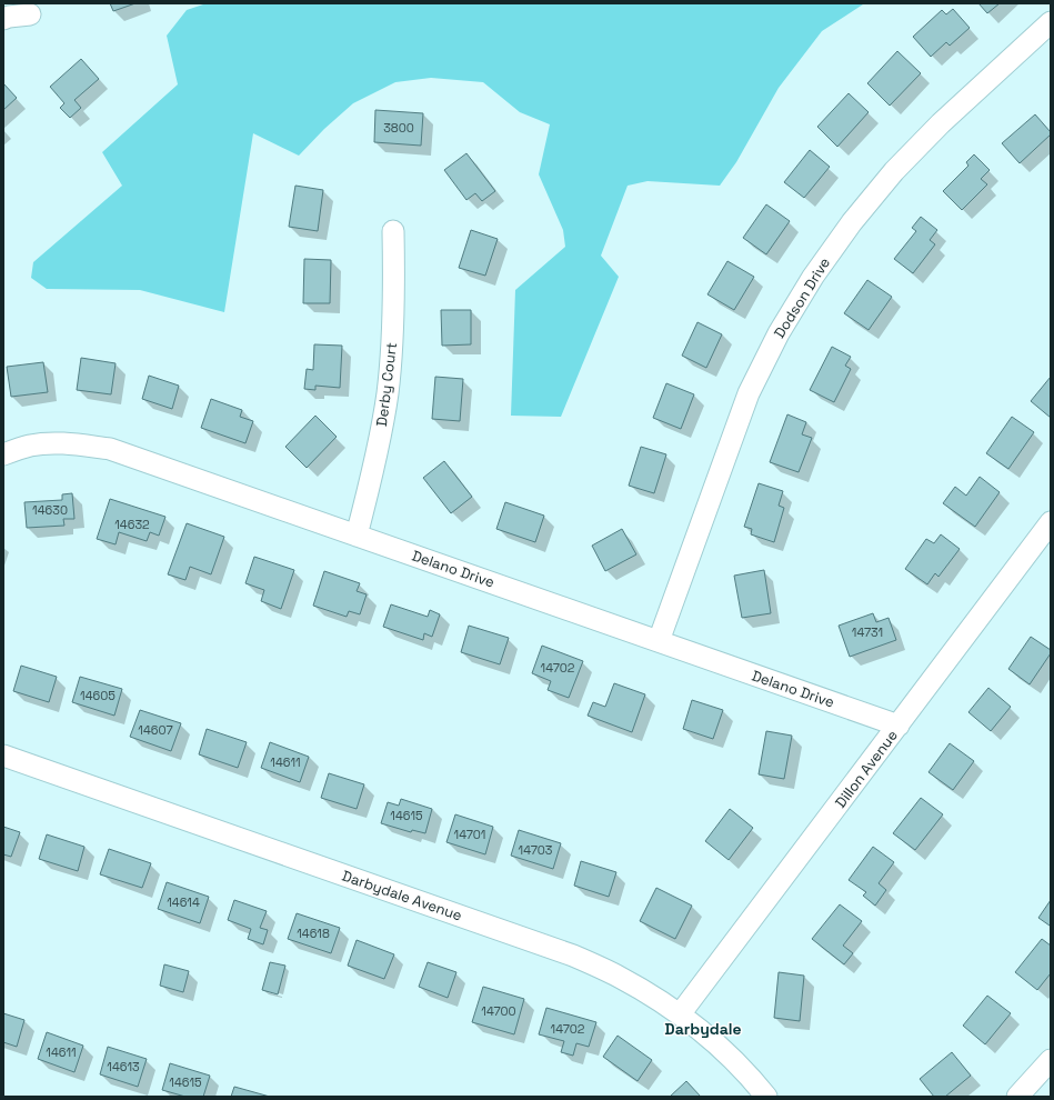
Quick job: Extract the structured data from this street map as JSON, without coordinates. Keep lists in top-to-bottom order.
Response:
{
  "streets": {
    "street": [
      "Dodson Drive",
      "Derby Court",
      "Delano Drive",
      "Dillon Avenue",
      "Darbydale Avenue"
    ]
  },
  "crossings": [
    ["Dodson Drive", "Delano Drive"],
    ["Derby Court", "Delano Drive"],
    ["Delano Drive", "Dillon Avenue"],
    ["Dillon Avenue", "Darbydale Avenue"]
  ],
  "districts": ["Darbydale"],
  "house_numbers": [
    "3800",
    "14630",
    "14632",
    "14731",
    "14702",
    "14605",
    "14607",
    "14611",
    "14615",
    "14701",
    "14703",
    "14614",
    "14618",
    "14700",
    "14702",
    "14611",
    "14613",
    "14615"
  ]
}
